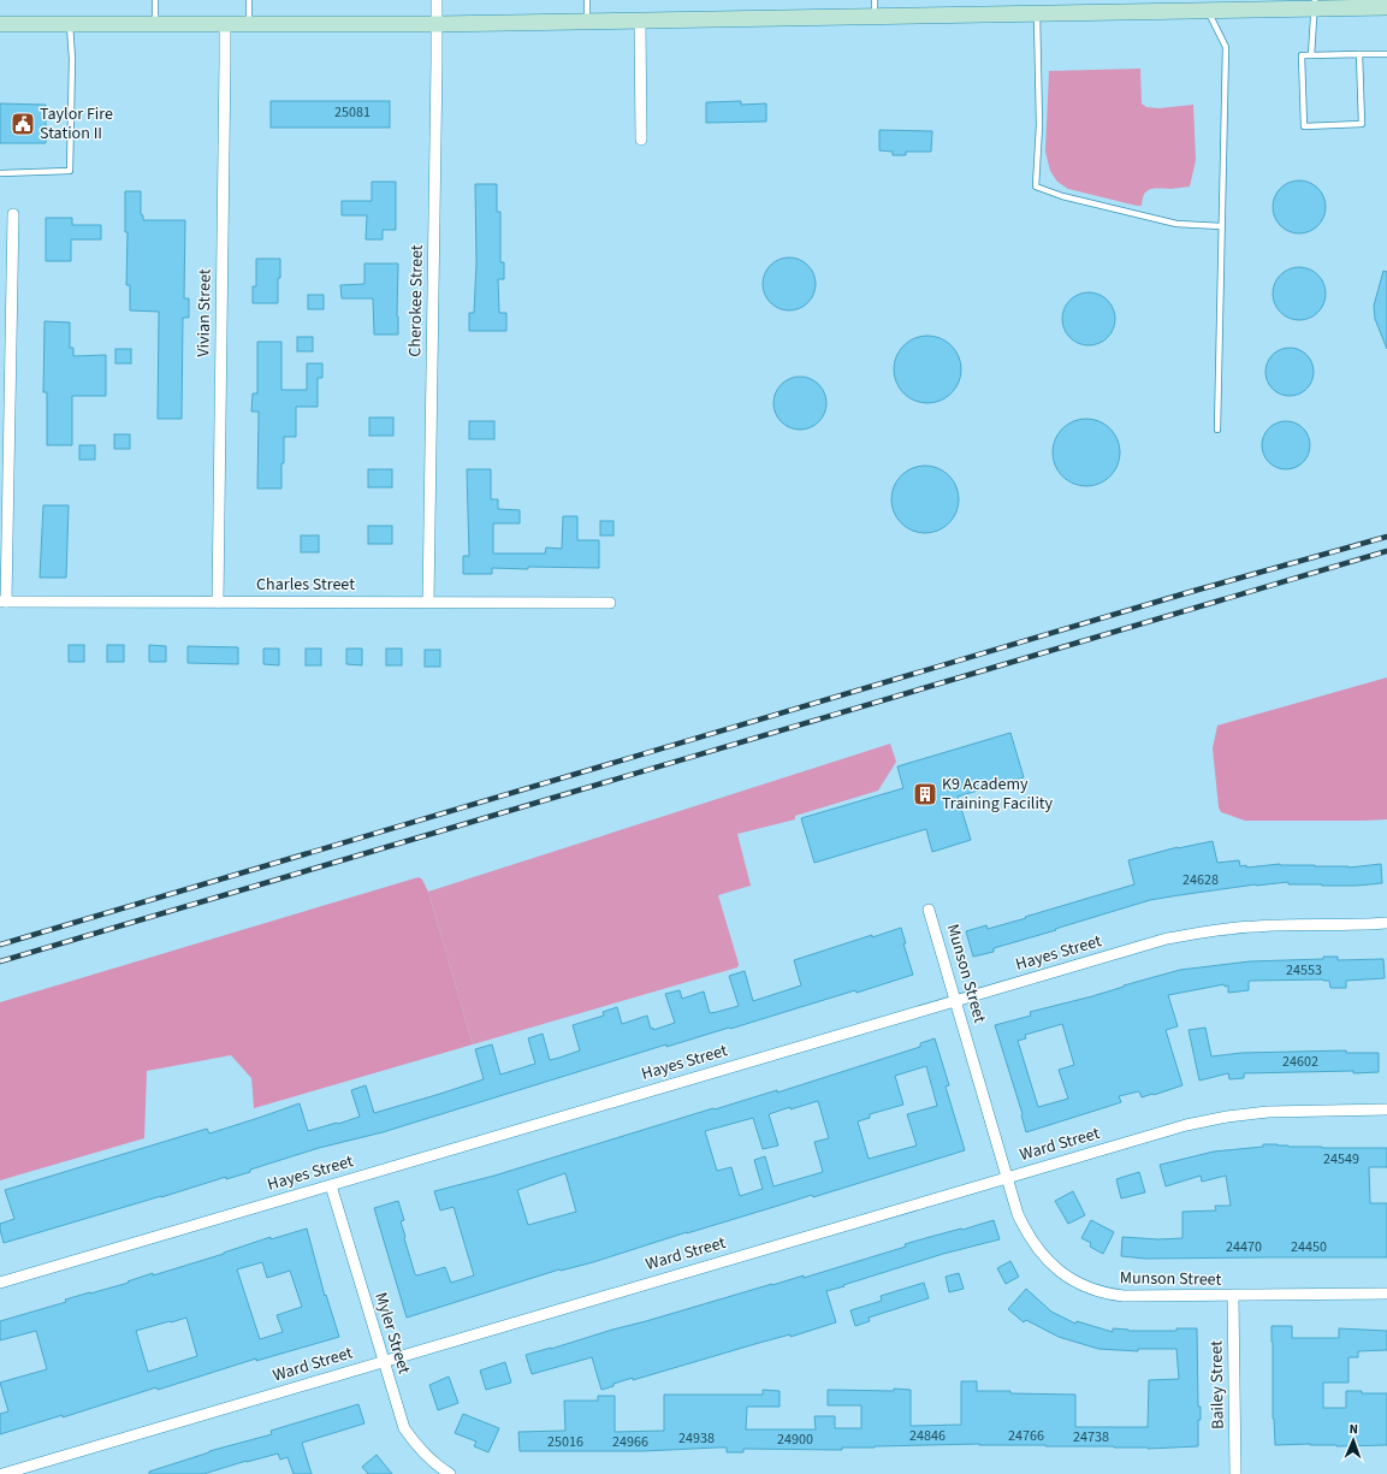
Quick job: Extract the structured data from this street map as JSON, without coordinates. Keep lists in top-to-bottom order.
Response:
{
  "streets": {
    "street": [
      "Cherokee Street",
      "Vivian Street",
      "Charles Street",
      "Hayes Street",
      "Munson Street",
      "Ward Street",
      "Myler Street",
      "Bailey Street"
    ]
  },
  "crossings": [
    ["Cherokee Street", "Charles Street"],
    ["Vivian Street", "Charles Street"],
    ["Hayes Street", "Munson Street"],
    ["Hayes Street", "Myler Street"],
    ["Munson Street", "Ward Street"],
    ["Munson Street", "Bailey Street"],
    ["Ward Street", "Myler Street"]
  ],
  "places": {
    "public building": ["Taylor Fire Station II"],
    "building": ["K9 Academy Training Facility"]
  },
  "house_numbers": [
    "25081",
    "24628",
    "24553",
    "24602",
    "24549",
    "24470",
    "24450",
    "24846",
    "24766",
    "24738",
    "24938",
    "24900",
    "25016",
    "24966"
  ],
  "north": "top"
}
